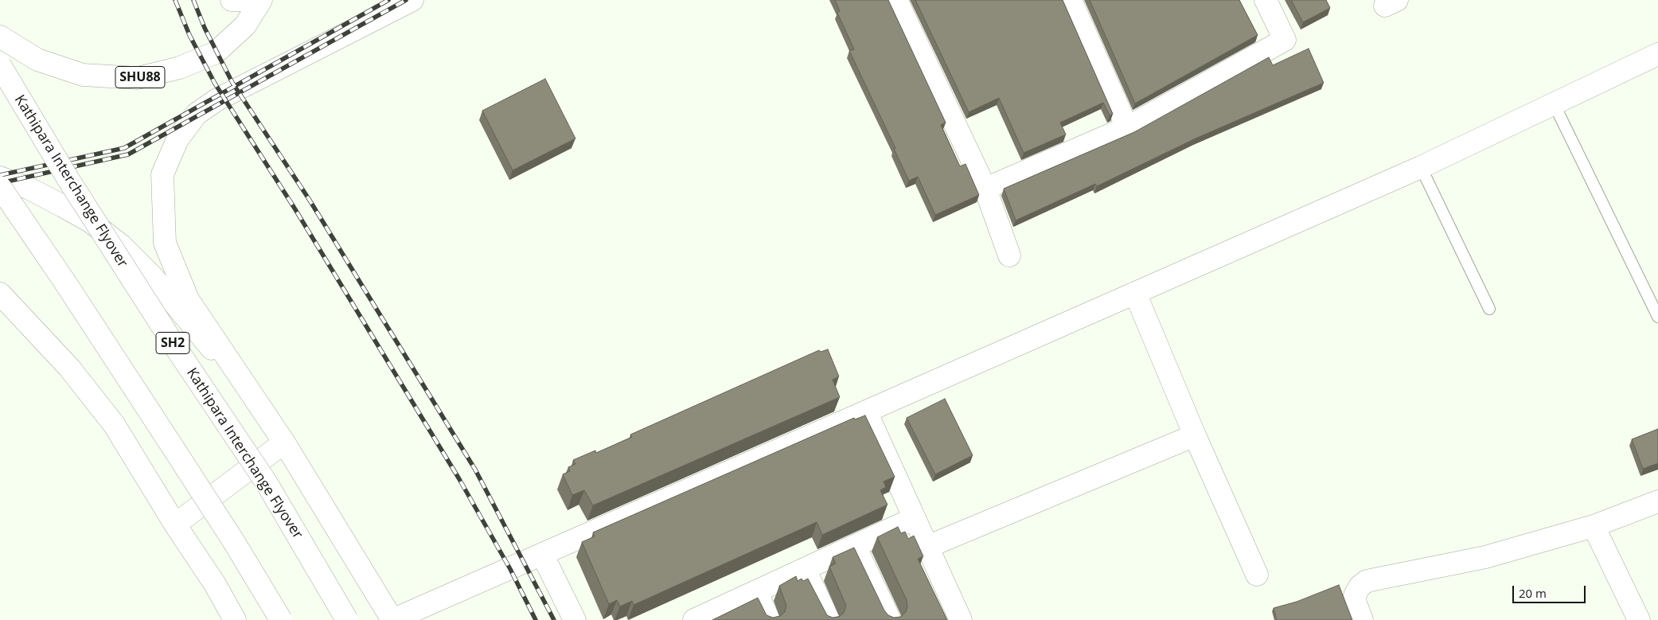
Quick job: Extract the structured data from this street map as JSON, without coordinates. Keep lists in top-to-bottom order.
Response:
{
  "streets": {
    "street": ["SHU88", "Kathipara Interchange Flyover", "SH2"]
  },
  "scale_bar": "20 m"
}
